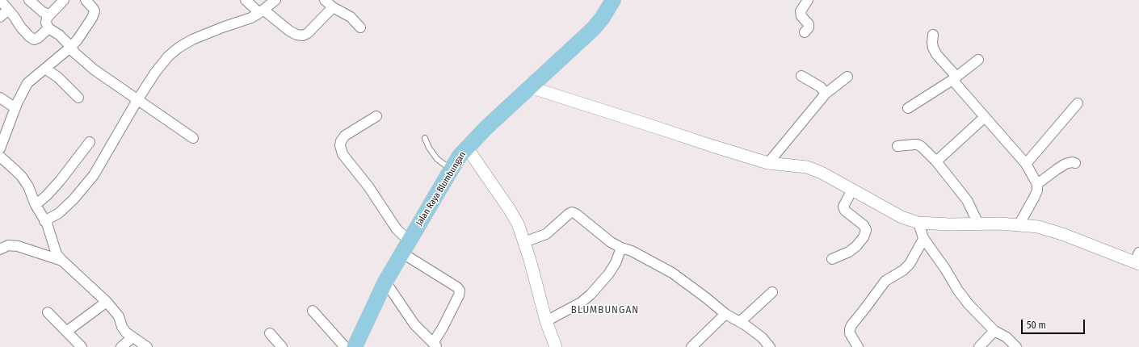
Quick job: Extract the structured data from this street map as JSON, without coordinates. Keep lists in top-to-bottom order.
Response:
{
  "streets": {
    "main road": ["Jalan Raya Blumbungan"]
  },
  "districts": ["BLUMBUNGAN"],
  "scale_bar": "50 m"
}
